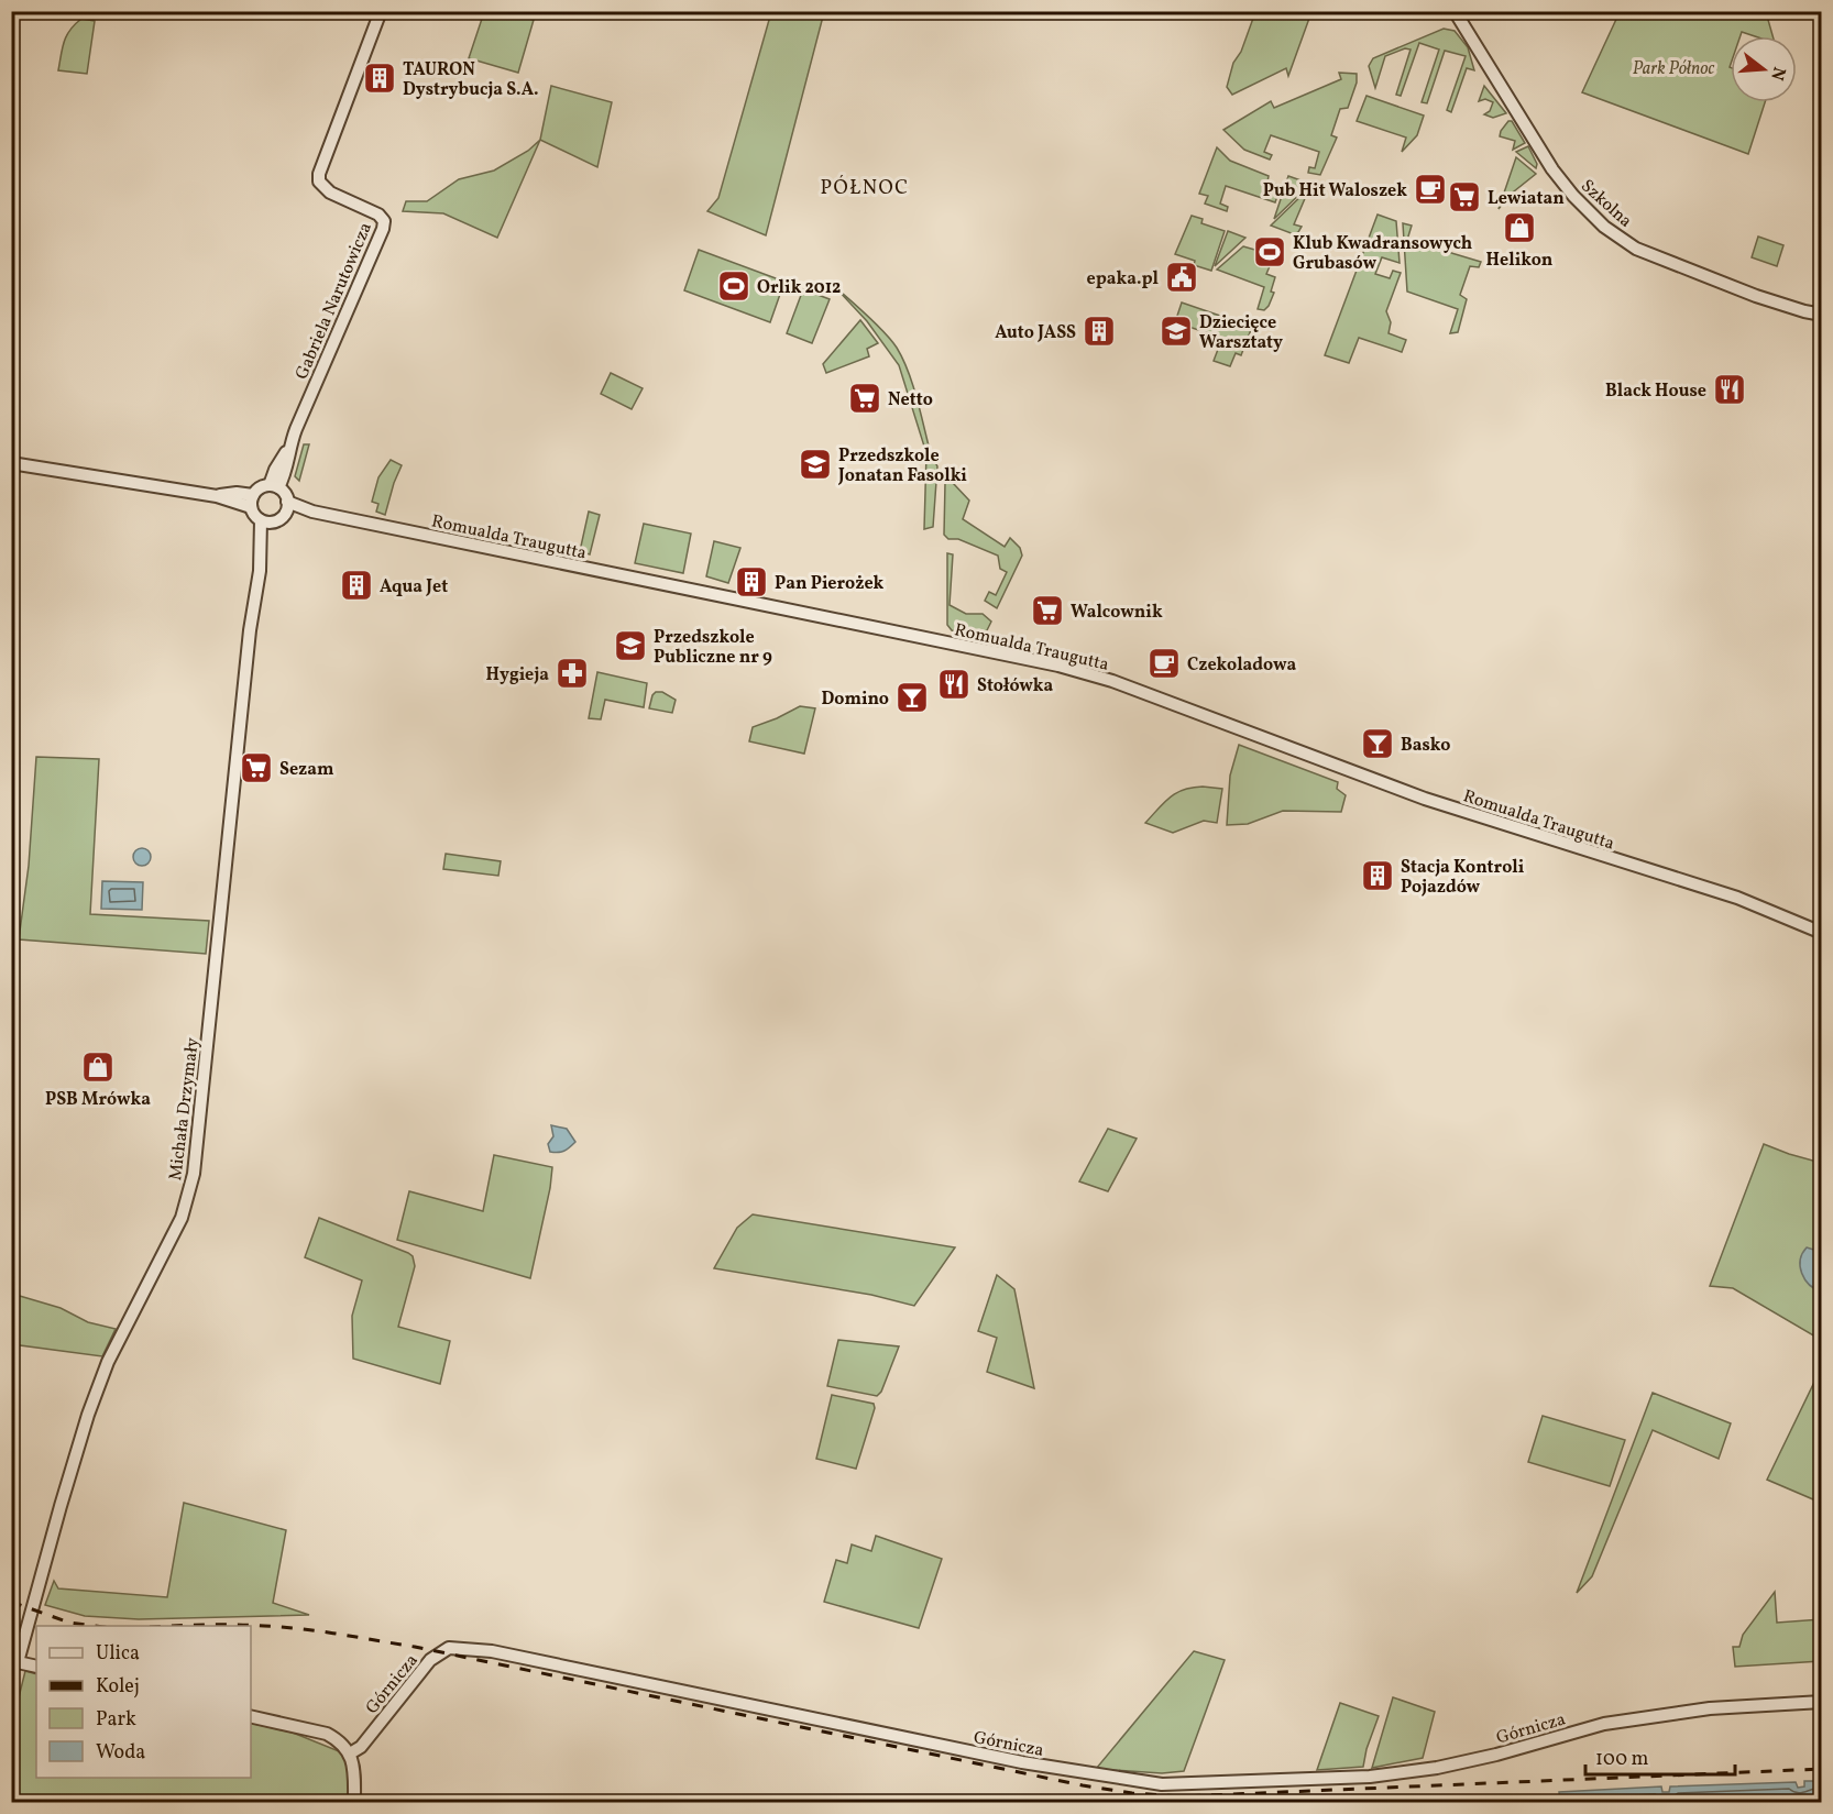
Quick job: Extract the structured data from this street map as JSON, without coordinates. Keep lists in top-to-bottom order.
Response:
{
  "streets": {
    "street": [
      "Szkolna",
      "Gabriela Narutowicza",
      "Romualda Traugutta",
      "Michała Drzymały",
      "Górnicza"
    ]
  },
  "crossings": [
    ["Gabriela Narutowicza", "Romualda Traugutta"],
    ["Gabriela Narutowicza", "Michała Drzymały"],
    ["Romualda Traugutta", "Michała Drzymały"]
  ],
  "districts": ["PÓŁNOC"],
  "parks": ["Park Północ"],
  "places": {
    "building": [
      "TAURON Dystrybucja S.A.",
      "Auto JASS",
      "Pan Pierożek",
      "Aqua Jet",
      "Stacja Kontroli Pojazdów"
    ],
    "cafe": ["Pub Hit Waloszek", "Czekoladowa"],
    "supermarket": [
      "Lewiatan",
      "Netto",
      "Walcownik",
      "Sezam"
    ],
    "shop": ["Helikon", "PSB Mrówka"],
    "sports": ["Klub Kwadransowych Grubasów", "Orlik 2012"],
    "public building": ["epaka.pl"],
    "school or university": ["Dziecięce Warsztaty", "Przedszkole Jonatan Fasolki", "Przedszkole Publiczne nr 9"],
    "restaurant": ["Black House", "Stołówka"],
    "pharmacy": ["Hygieja"],
    "bar": ["Domino", "Basko"]
  },
  "legend": [
    "Ulica",
    "Kolej",
    "Park",
    "Woda"
  ],
  "scale_bar": "100 m",
  "north": "right"
}
